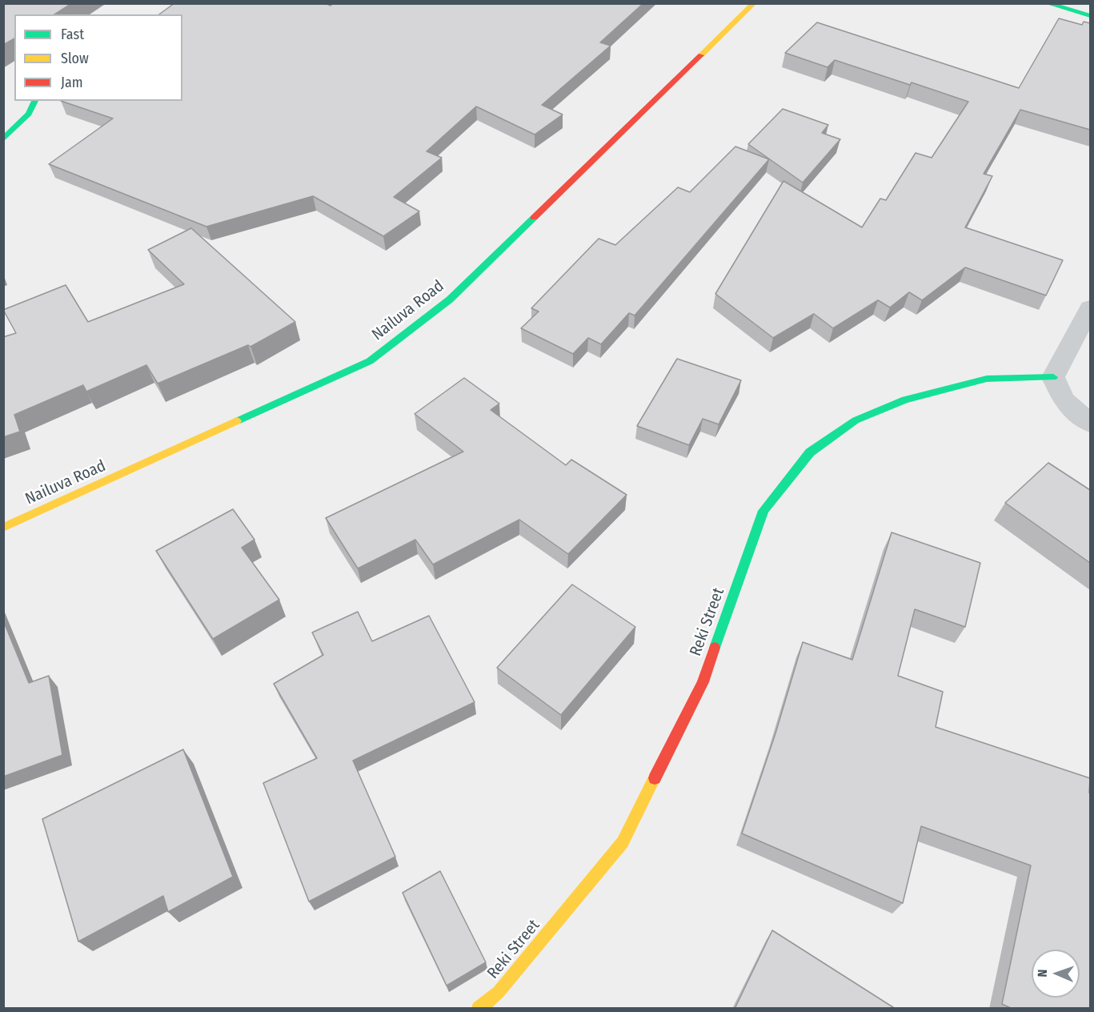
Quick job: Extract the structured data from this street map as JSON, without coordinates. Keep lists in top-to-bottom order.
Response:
{
  "streets": {
    "main road": ["Nailuva Road", "Reki Street"]
  },
  "legend": ["Fast", "Slow", "Jam"],
  "north": "left"
}
